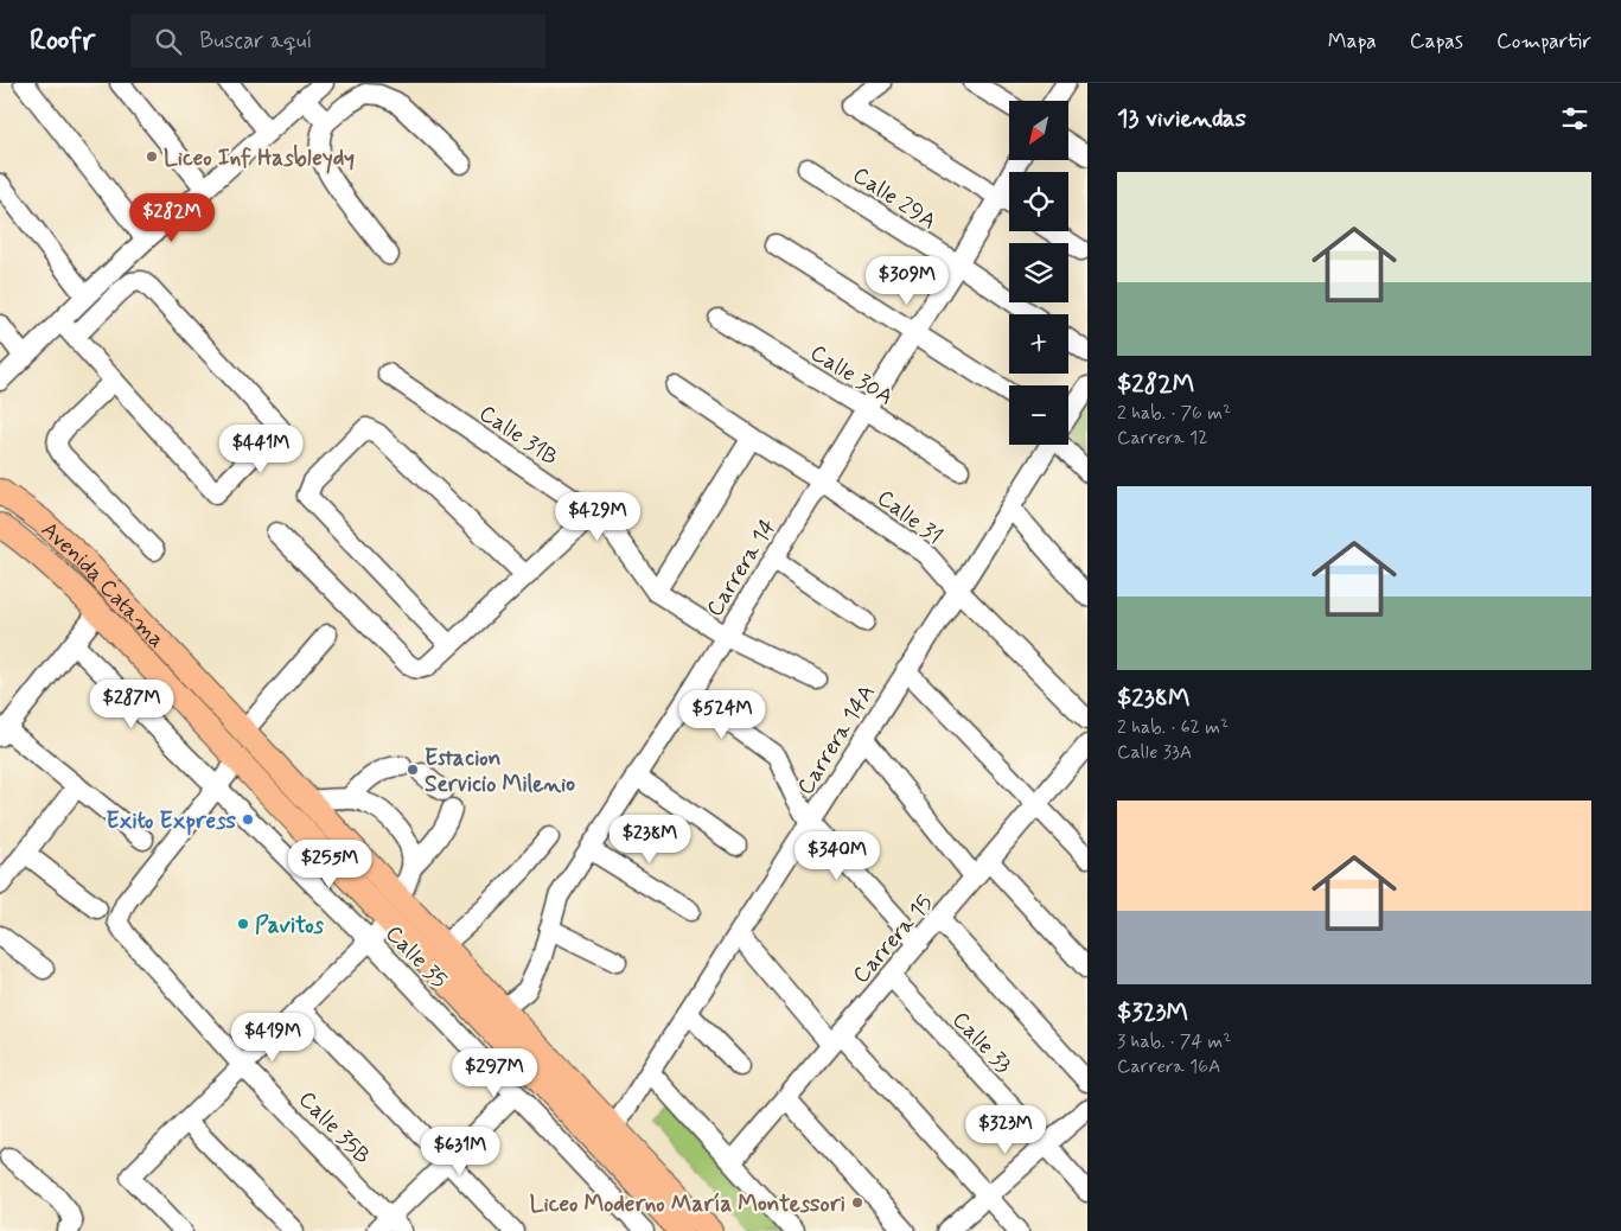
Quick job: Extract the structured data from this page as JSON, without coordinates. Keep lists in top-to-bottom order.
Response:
{
  "streets": {
    "main road": ["Avenida Catama"],
    "street": [
      "Calle 29A",
      "Calle 30A",
      "Calle 31B",
      "Calle 31",
      "Carrera 14",
      "Carrera 14A",
      "Carrera 15",
      "Calle 35",
      "Calle 33",
      "Calle 35B"
    ]
  },
  "crossings": [
    ["Calle 29A", "Carrera 14"],
    ["Calle 30A", "Carrera 14"],
    ["Calle 31B", "Carrera 14"],
    ["Calle 31", "Carrera 14"],
    ["Calle 31", "Carrera 14A"],
    ["Carrera 14", "Avenida Catama"],
    ["Avenida Catama", "Carrera 14A"],
    ["Carrera 15", "Calle 33"],
    ["Calle 35", "Calle 35B"]
  ],
  "places": [
    "Liceo Inf Hasbleydy",
    "Estacion Servicio Milenio",
    "Exito Express",
    "Pavitos",
    "Liceo Moderno María Montessori"
  ],
  "north": "bottom left",
  "page": {
    "header": "Roofr",
    "search": "Buscar aquí",
    "nav": ["Mapa", "Capas", "Compartir"],
    "heading": "13 viviendas",
    "map_buttons": ["+", "−"],
    "list": [
      {
        "name": "$282M",
        "note": "2 hab. · 76 m² · Carrera 12"
      },
      {
        "name": "$238M",
        "note": "2 hab. · 62 m² · Calle 33A"
      },
      {
        "name": "$323M",
        "note": "3 hab. · 74 m² · Carrera 16A"
      }
    ],
    "price": [
      "$282M",
      "$309M",
      "$441M",
      "$429M",
      "$287M",
      "$524M",
      "$238M",
      "$340M",
      "$255M",
      "$419M",
      "$297M",
      "$323M",
      "$631M"
    ]
  }
}
